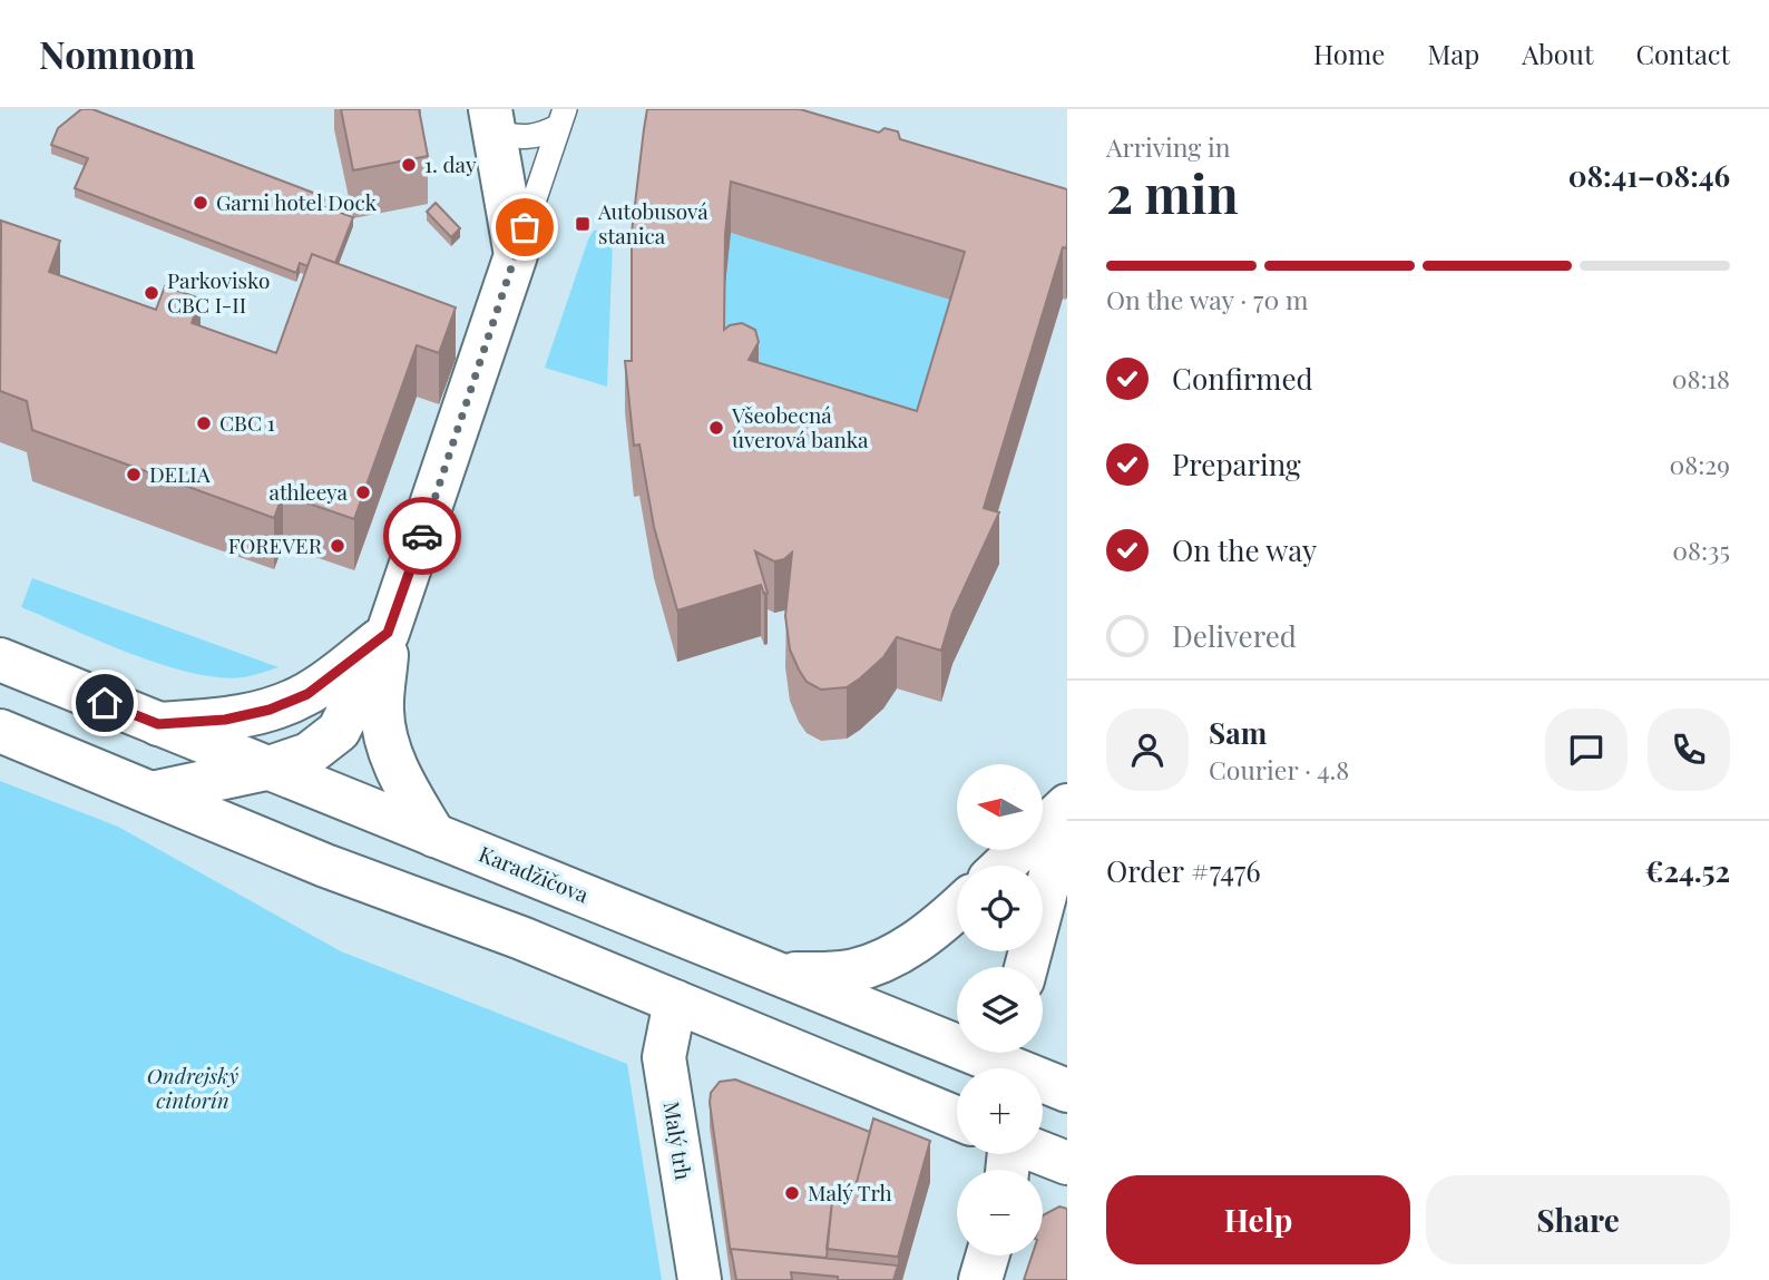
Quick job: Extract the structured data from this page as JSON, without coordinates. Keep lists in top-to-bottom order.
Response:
{
  "streets": {
    "main road": ["Karadžičova", "Malý trh"]
  },
  "parks": ["Ondrejský cintorín"],
  "places": {
    "other": [
      "1. day",
      "Garni hotel Dock",
      "Parkovisko CBC I-II",
      "CBC 1",
      "Všeobecná úverová banka",
      "DELIA",
      "athleeya",
      "FOREVER",
      "Malý Trh"
    ],
    "transit": ["Autobusová stanica"]
  },
  "north": "left",
  "page": {
    "header": "Nomnom",
    "nav": [
      "Home",
      "Map",
      "About",
      "Contact"
    ],
    "heading": ["2 min", "Arriving in", "08:41–08:46"],
    "panel": [
      "Sam",
      "Courier · 4.8",
      "Order #7476",
      "€24.52"
    ],
    "bar": "On the way · 70 m",
    "list": [
      ["Confirmed", "08:18"],
      ["Preparing", "08:29"],
      ["On the way", "08:35"],
      "Delivered"
    ],
    "map_buttons": ["+", "−"],
    "buttons": ["Help", "Share"]
  }
}
